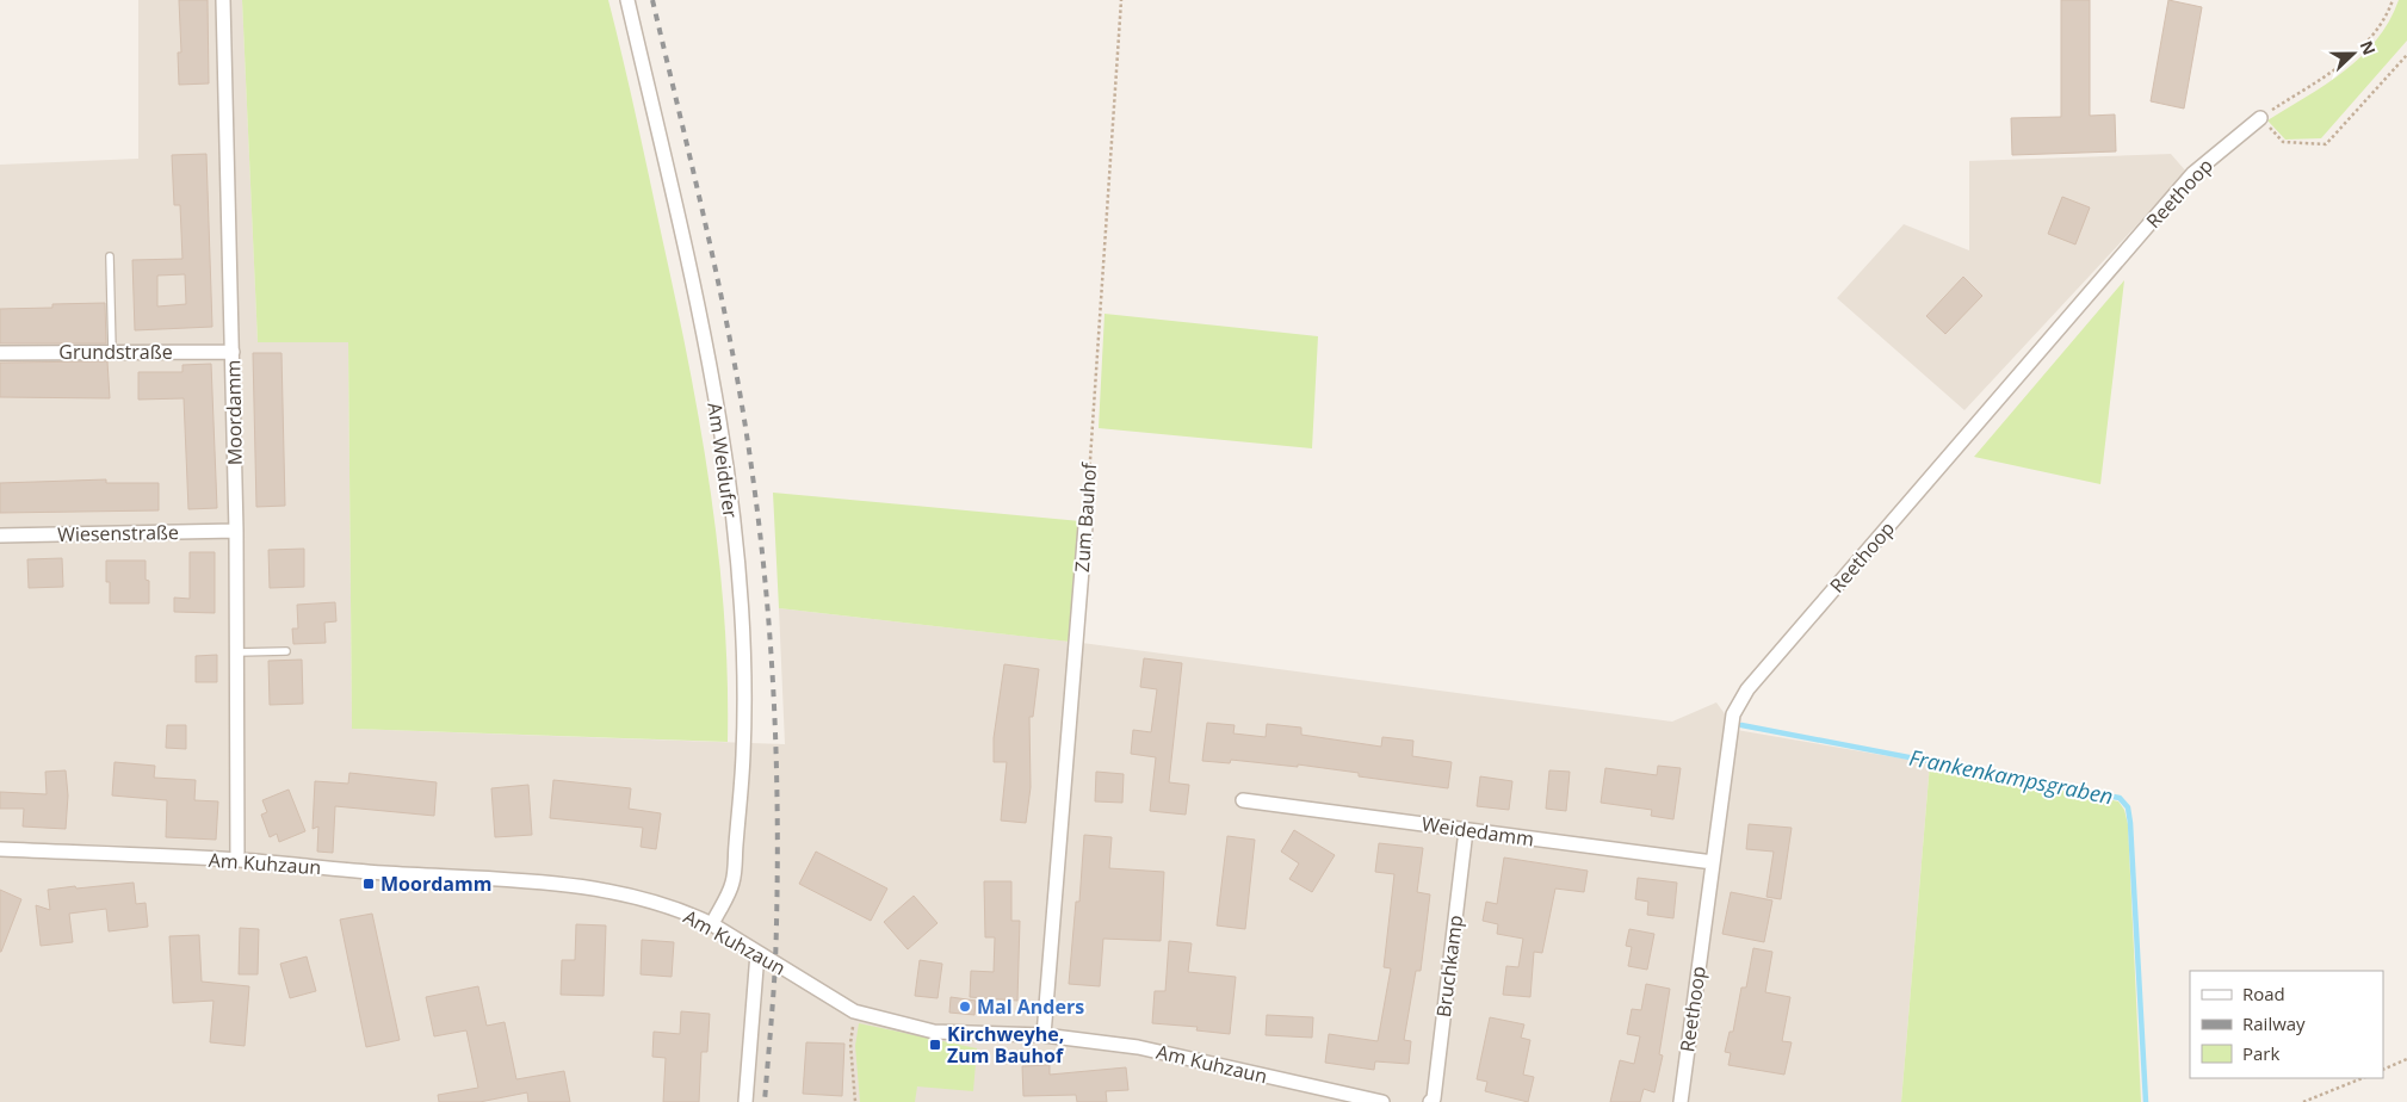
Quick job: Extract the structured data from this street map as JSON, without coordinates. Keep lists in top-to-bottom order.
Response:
{
  "streets": {
    "street": [
      "Reethoop",
      "Grundstraße",
      "Moordamm",
      "Am Weidufer",
      "Zum Bauhof",
      "Wiesenstraße",
      "Weidedamm",
      "Am Kuhzaun",
      "Bruchkamp"
    ]
  },
  "crossings": [
    ["Reethoop", "Weidedamm"],
    ["Grundstraße", "Moordamm"],
    ["Moordamm", "Wiesenstraße"],
    ["Moordamm", "Am Kuhzaun"],
    ["Am Weidufer", "Am Kuhzaun"],
    ["Zum Bauhof", "Am Kuhzaun"],
    ["Weidedamm", "Bruchkamp"]
  ],
  "water": ["Frankenkampsgraben"],
  "places": {
    "transit": ["Moordamm", "Kirchweyhe, Zum Bauhof"],
    "other": ["Mal Anders"]
  },
  "legend": ["Road", "Railway", "Park"],
  "north": "right"
}
